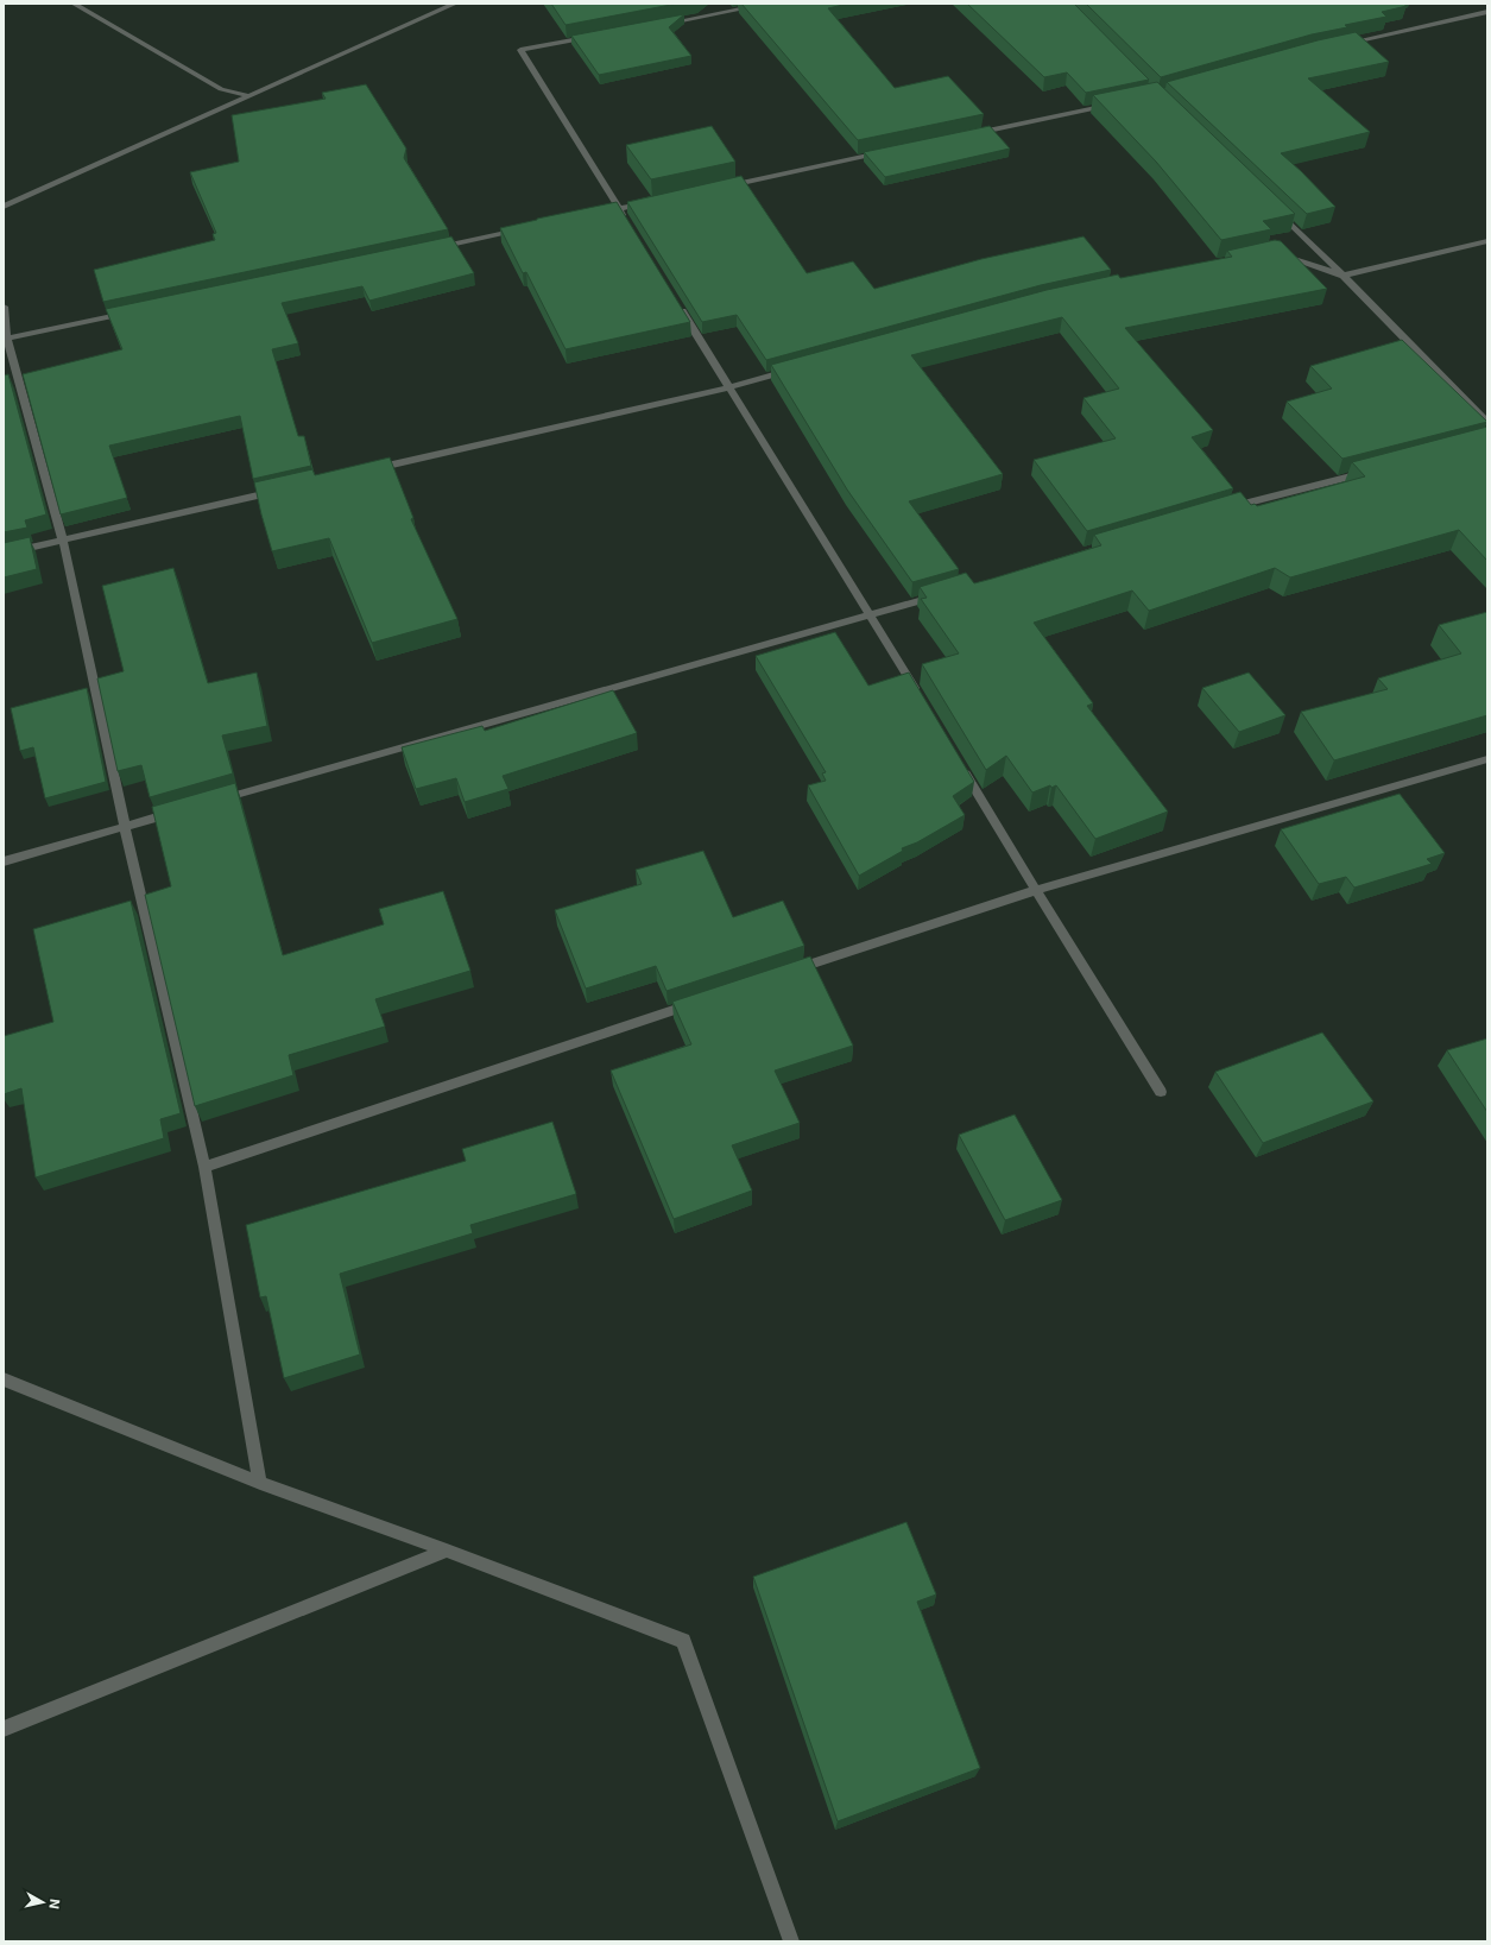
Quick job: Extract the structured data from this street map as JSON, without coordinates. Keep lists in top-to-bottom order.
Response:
{
  "north": "right"
}
